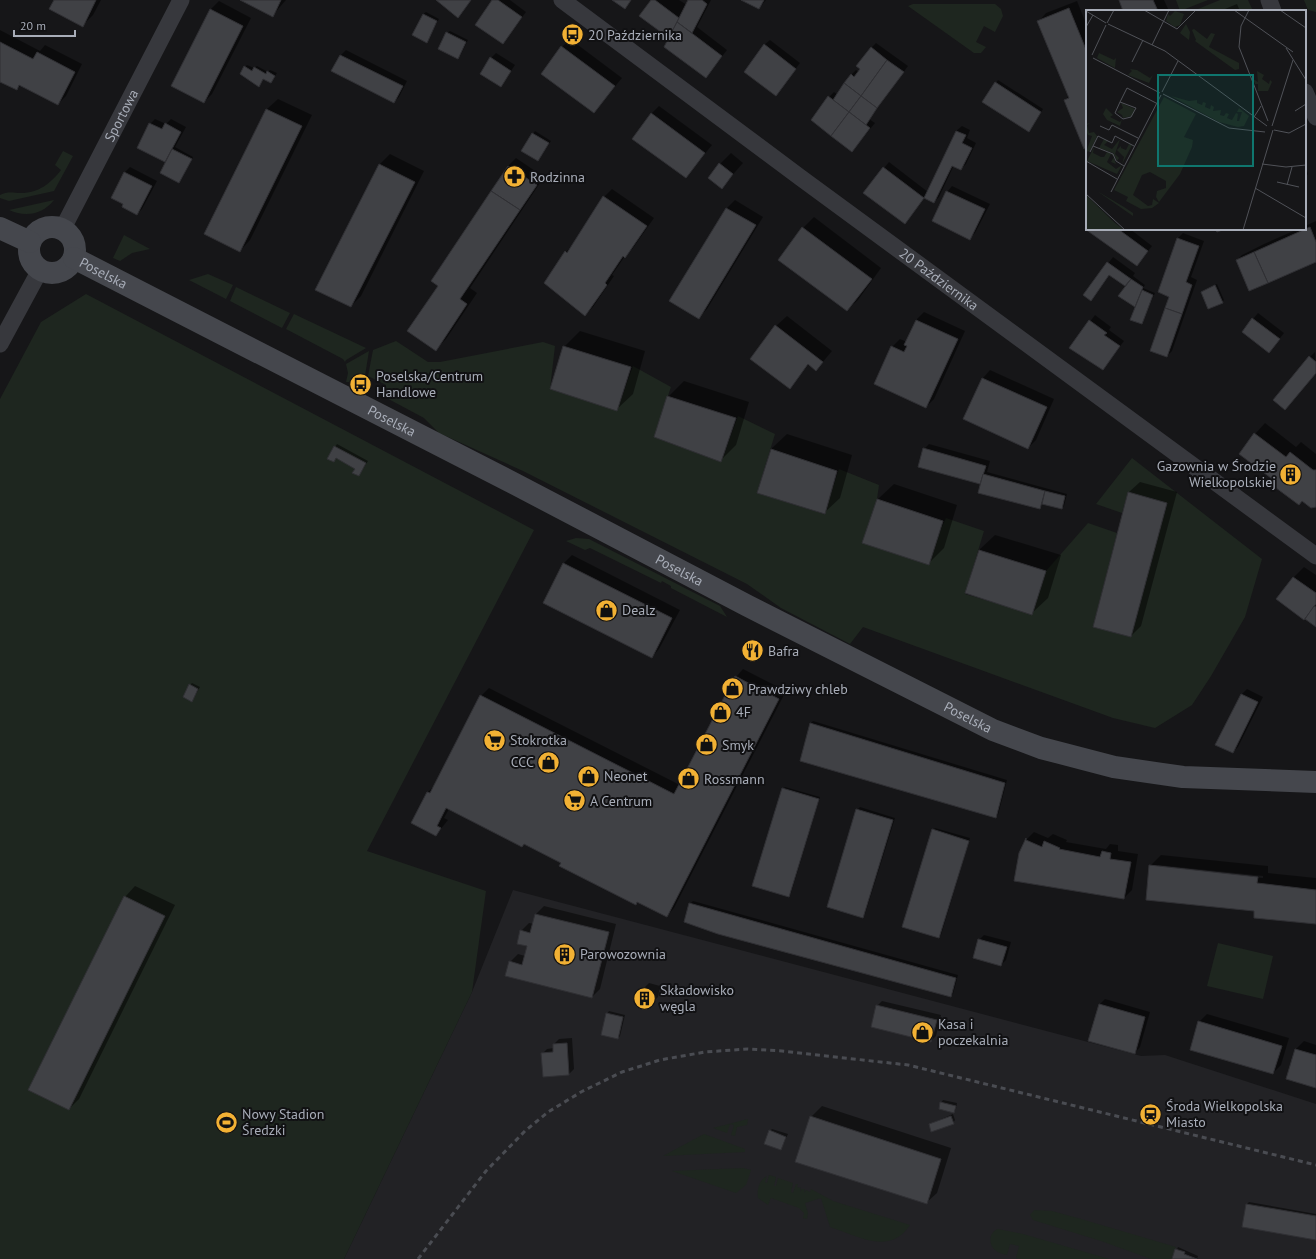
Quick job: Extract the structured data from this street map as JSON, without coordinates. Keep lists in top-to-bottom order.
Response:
{
  "streets": {
    "street": ["Sportowa", "Poselska", "20 Października"]
  },
  "crossings": [
    ["Sportowa", "Poselska"]
  ],
  "places": {
    "bus stop": ["20 Października", "Poselska/Centrum Handlowe"],
    "pharmacy": ["Rodzinna"],
    "building": ["Gazownia w Środzie Wielkopolskiej", "Parowozownia", "Składowisko węgla"],
    "shop": [
      "Dealz",
      "Prawdziwy chleb",
      "4F",
      "Smyk",
      "CCC",
      "Neonet",
      "Rossmann",
      "Kasa i poczekalnia"
    ],
    "restaurant": ["Bafra"],
    "supermarket": ["Stokrotka", "A Centrum"],
    "station": ["Środa Wielkopolska Miasto"],
    "sports": ["Nowy Stadion Średzki"]
  },
  "scale_bar": "20 m"
}
